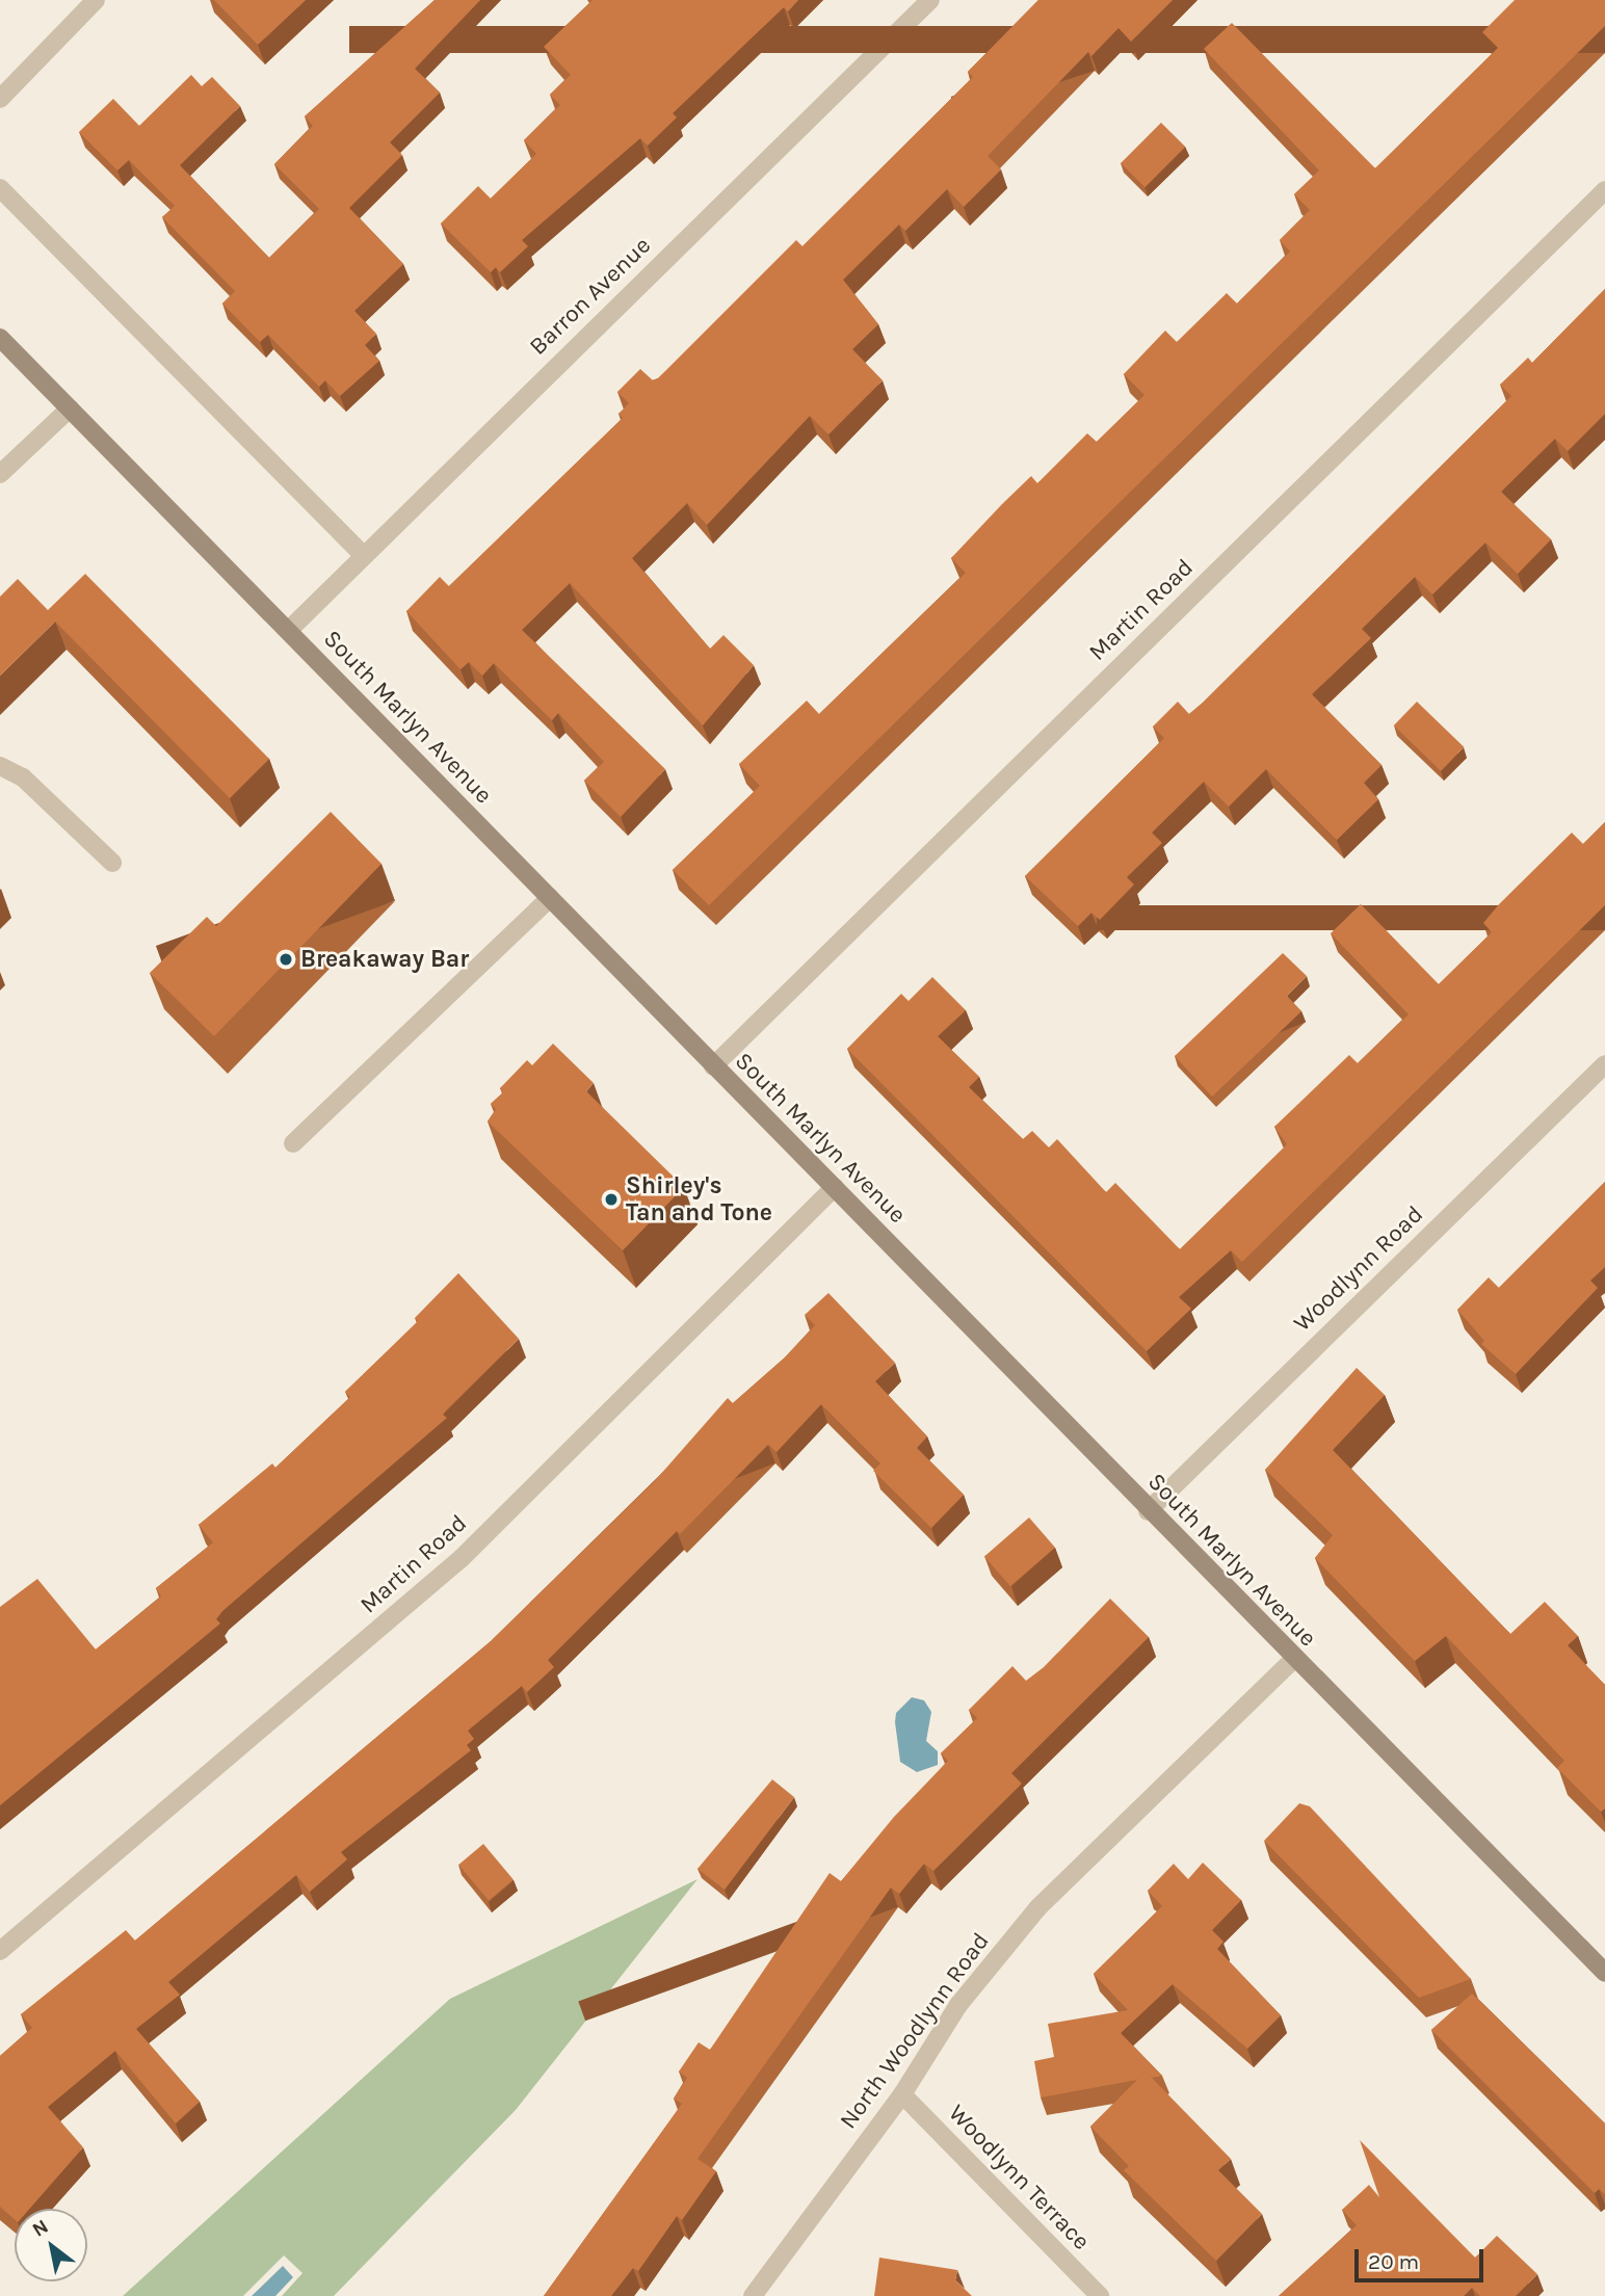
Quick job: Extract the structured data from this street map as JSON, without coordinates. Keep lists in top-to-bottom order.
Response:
{
  "streets": {
    "street": [
      "Barron Avenue",
      "Martin Road",
      "South Marlyn Avenue",
      "Woodlynn Road",
      "North Woodlynn Road",
      "Woodlynn Terrace"
    ]
  },
  "crossings": [
    ["Barron Avenue", "South Marlyn Avenue"],
    ["Martin Road", "South Marlyn Avenue"],
    ["South Marlyn Avenue", "Woodlynn Road"],
    ["South Marlyn Avenue", "North Woodlynn Road"],
    ["North Woodlynn Road", "Woodlynn Terrace"]
  ],
  "places": ["Breakaway Bar", "Shirley's Tan and Tone"],
  "scale_bar": "20 m",
  "north": "top left"
}
